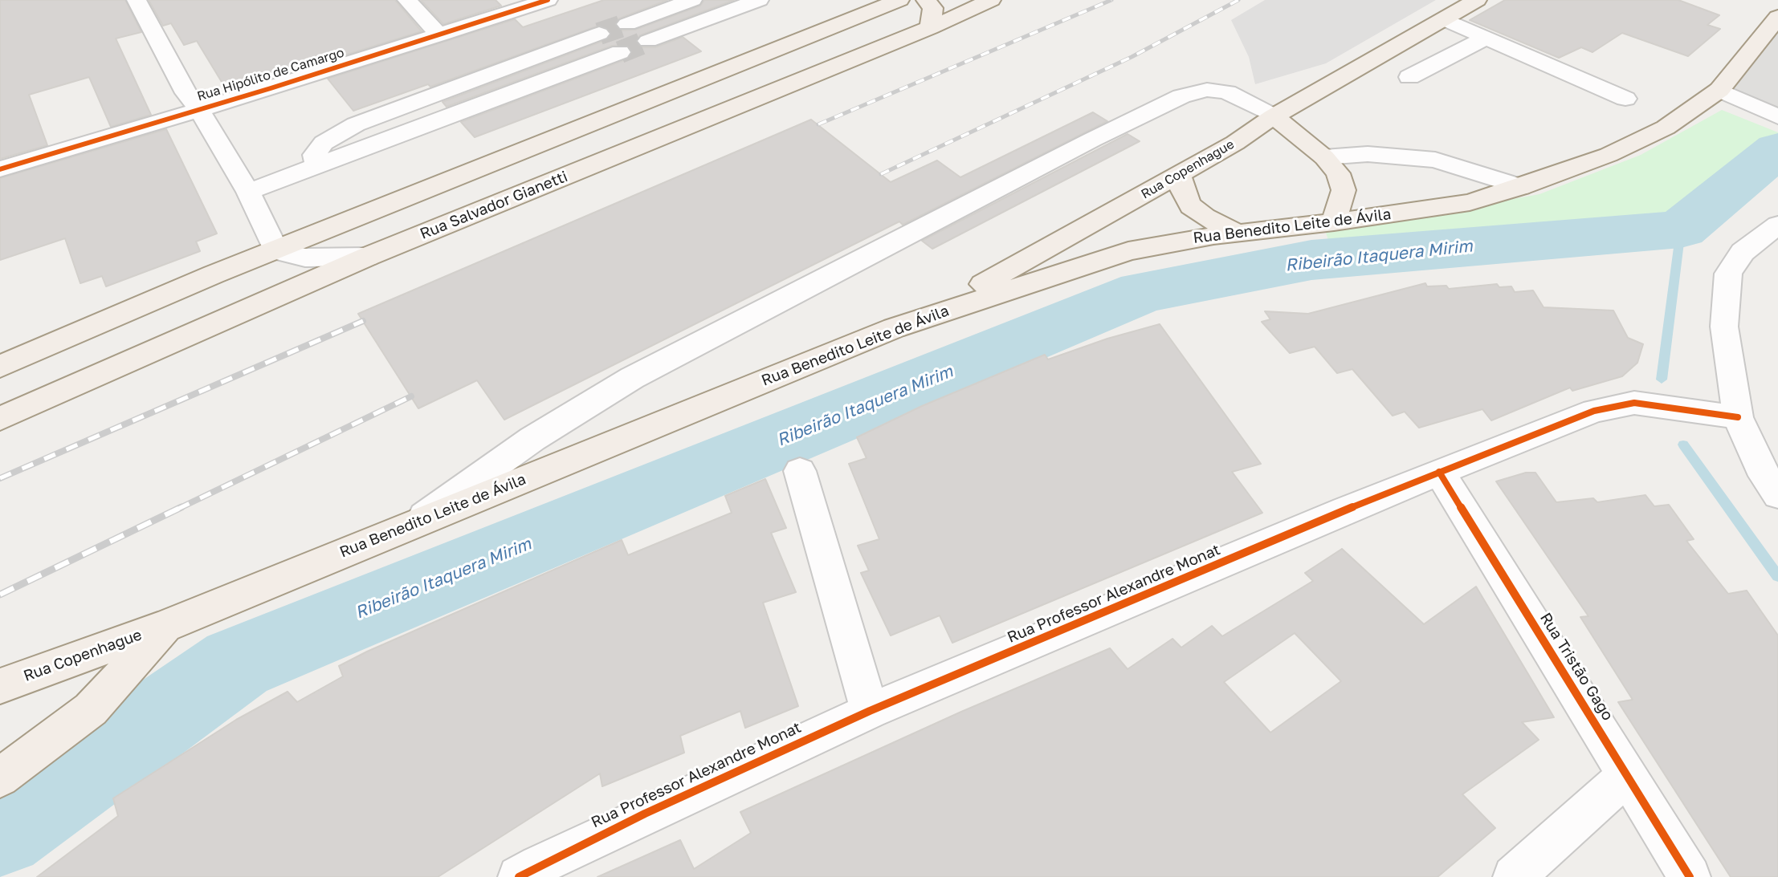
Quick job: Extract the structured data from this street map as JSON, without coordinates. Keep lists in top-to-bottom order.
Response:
{
  "streets": {
    "main road": ["Rua Copenhague", "Rua Salvador Gianetti", "Rua Benedito Leite de Ávila"],
    "street": ["Rua Hipólito de Camargo", "Rua Professor Alexandre Monat", "Rua Tristão Gago"]
  },
  "crossings": [
    ["Rua Copenhague", "Rua Benedito Leite de Ávila"],
    ["Rua Professor Alexandre Monat", "Rua Tristão Gago"]
  ],
  "water": ["Ribeirão Itaquera Mirim"]
}
